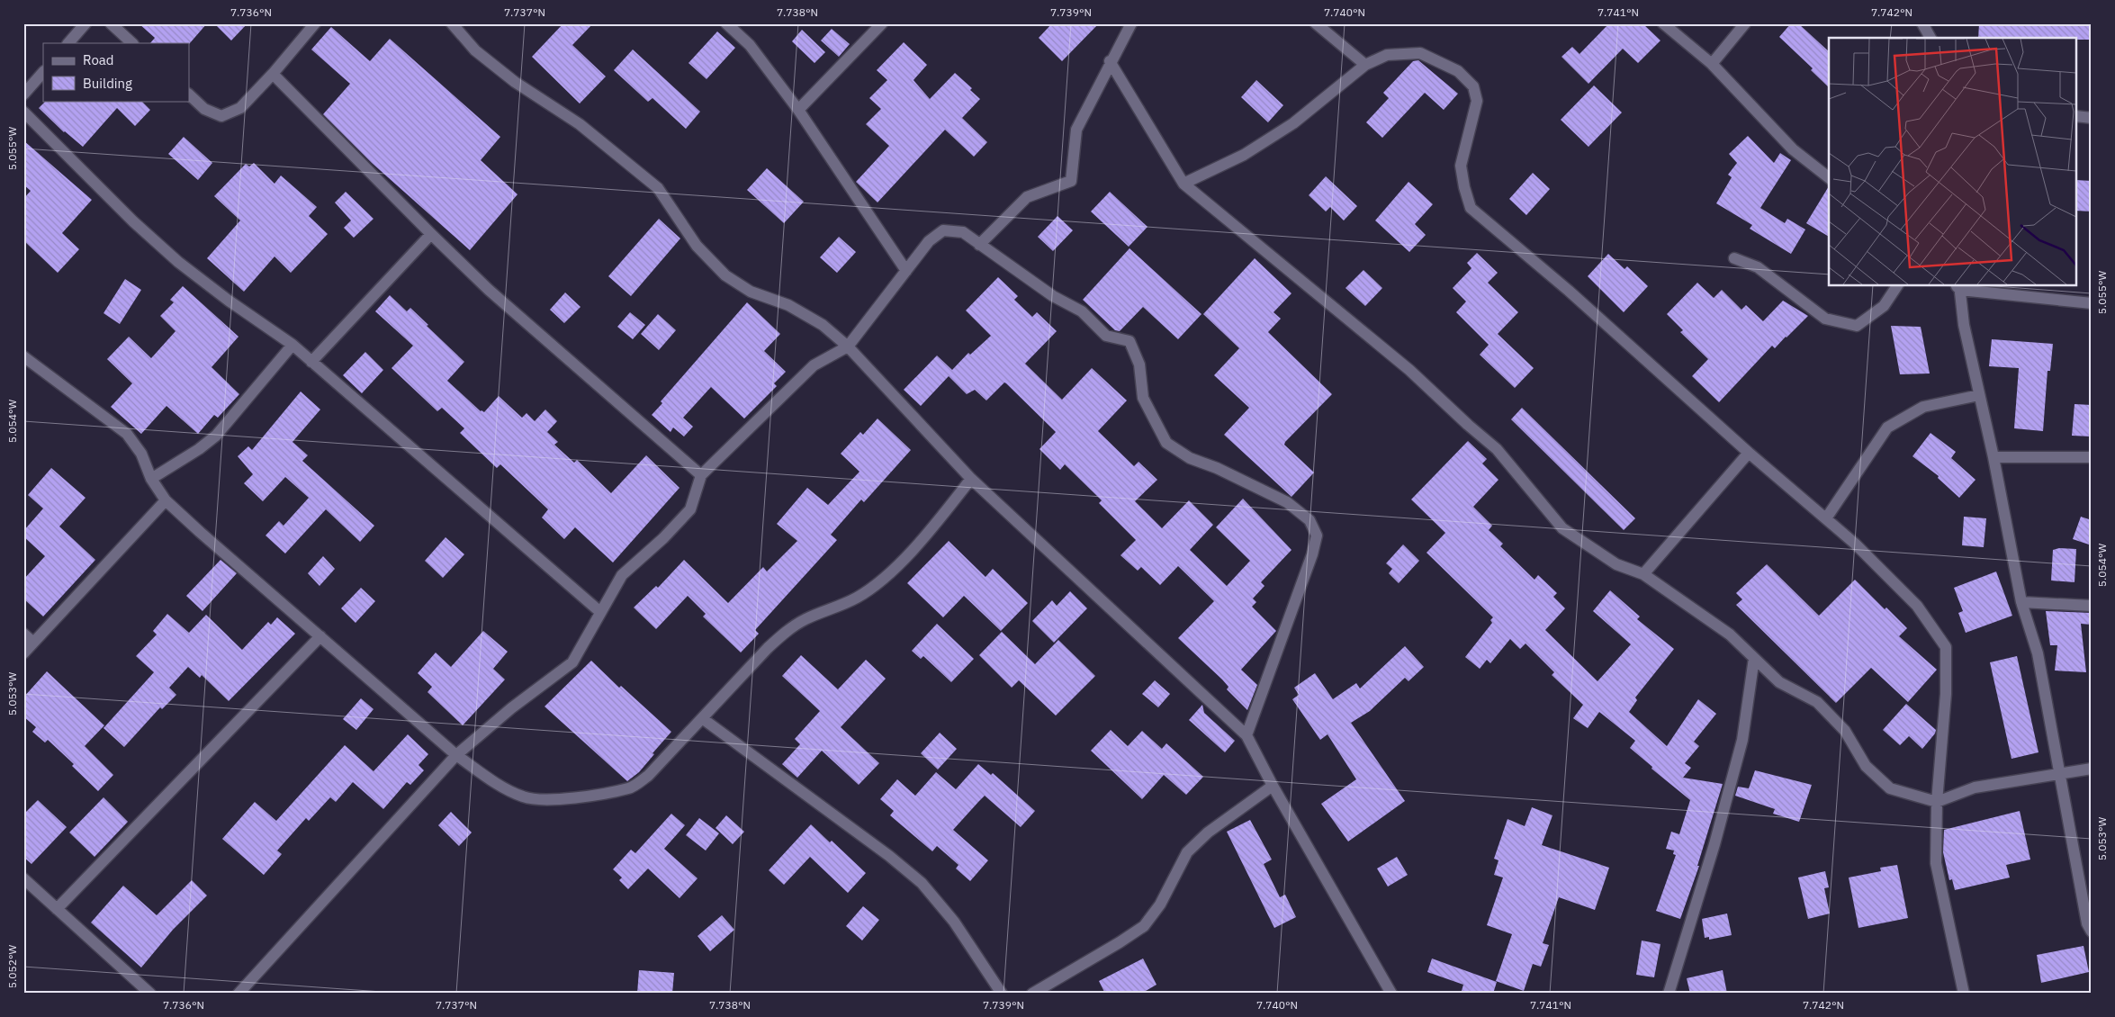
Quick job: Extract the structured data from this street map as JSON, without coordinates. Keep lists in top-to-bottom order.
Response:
{
  "legend": ["Road", "Building"],
  "coordinates": [
    "7.736°N",
    "7.737°N",
    "7.738°N",
    "7.739°N",
    "7.740°N",
    "7.741°N",
    "7.742°N",
    "5.055°W",
    "5.054°W",
    "5.053°W",
    "5.052°W"
  ]
}
